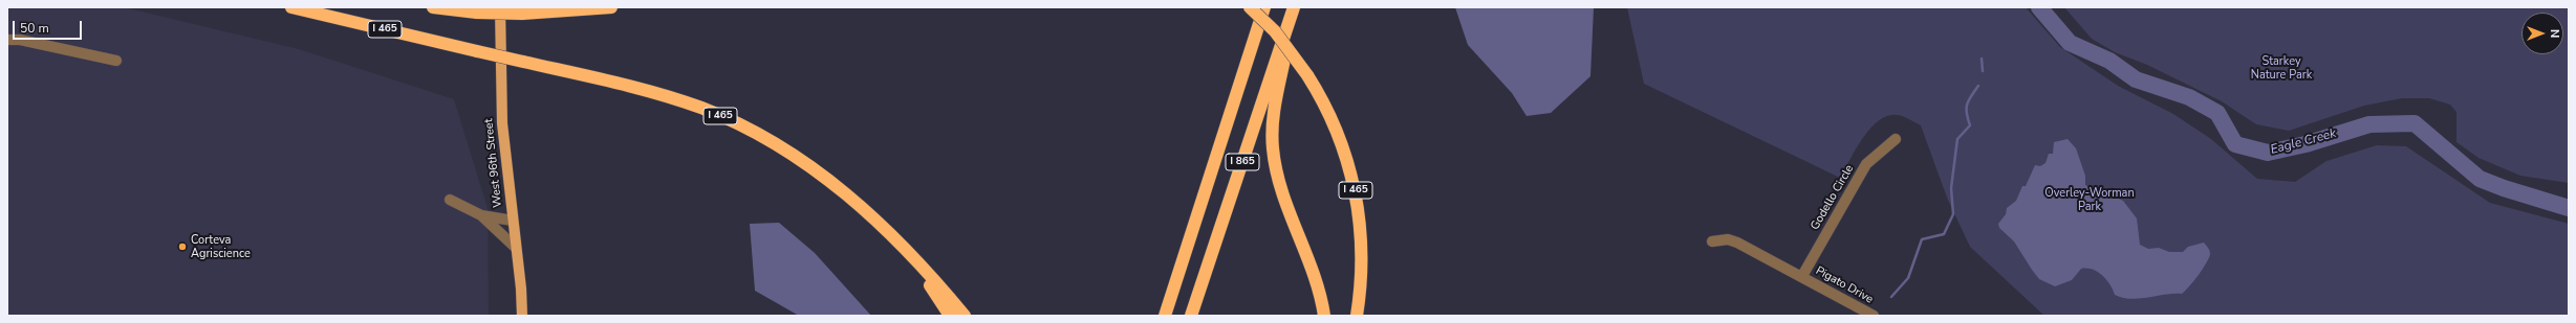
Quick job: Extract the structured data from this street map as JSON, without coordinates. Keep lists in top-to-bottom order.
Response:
{
  "streets": {
    "highway": ["I 465", "I 865"],
    "main road": ["West 96th Street"],
    "street": ["Godello Circle", "Pigato Drive"]
  },
  "crossings": [
    ["Godello Circle", "Pigato Drive"]
  ],
  "water": ["Eagle Creek"],
  "parks": ["Starkey Nature Park", "Overley-Worman Park"],
  "places": ["Corteva Agriscience"],
  "scale_bar": "50 m",
  "north": "right"
}
